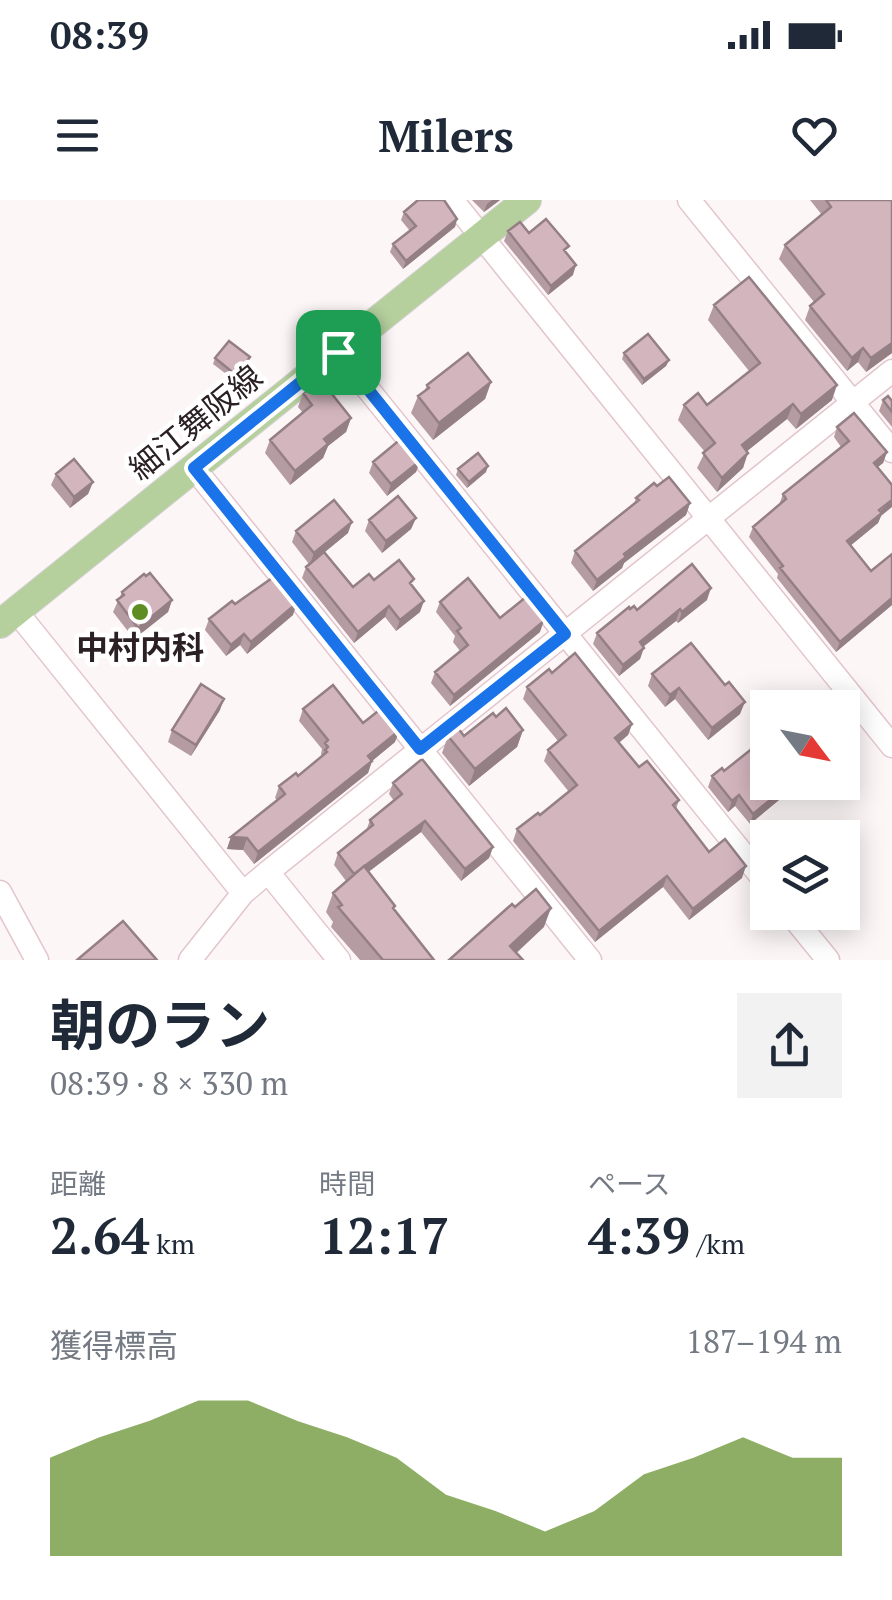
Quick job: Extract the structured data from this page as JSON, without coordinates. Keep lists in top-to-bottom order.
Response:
{
  "streets": {
    "main road": ["細江舞阪線"]
  },
  "places": ["中村内科"],
  "north": "bottom right",
  "page": {
    "status": "08:39",
    "header": "Milers",
    "heading": ["朝のラン", "08:39 · 8 × 330 m"],
    "stats": [
      ["距離", "2.64 km"],
      ["時間", "12:17"],
      ["ペース", "4:39 /km"]
    ],
    "chart": ["獲得標高", "187–194 m"]
  }
}
